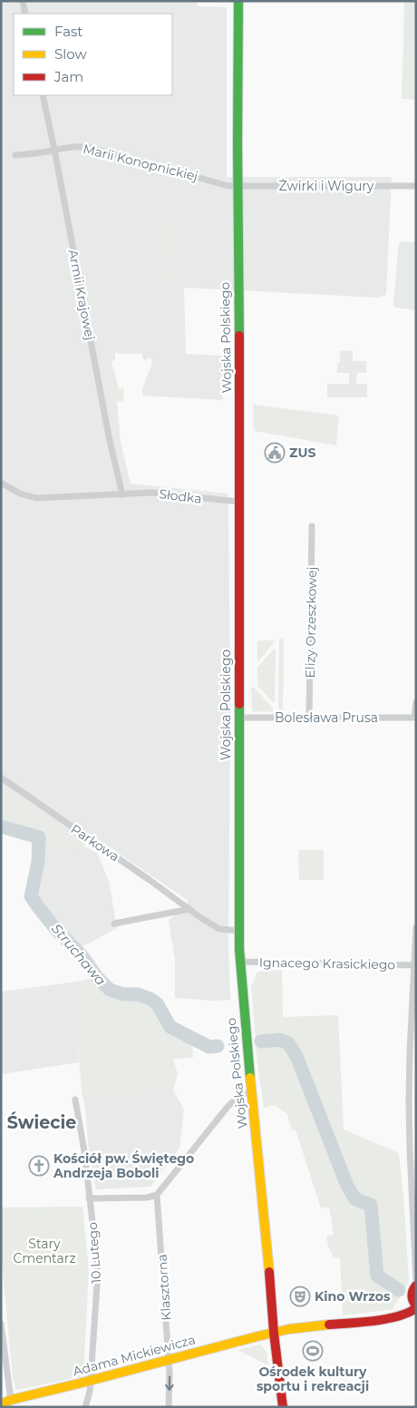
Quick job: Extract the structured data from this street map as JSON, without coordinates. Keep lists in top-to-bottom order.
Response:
{
  "streets": {
    "street": [
      "Marii Konopnickiej",
      "Żwirki i Wigury",
      "Armii Krajowej",
      "Wojska Polskiego",
      "Słodka",
      "Elizy Orzeszkowej",
      "Bolesława Prusa",
      "Parkowa",
      "Ignacego Krasickiego",
      "10 Lutego",
      "Klasztorna",
      "Adama Mickiewicza"
    ]
  },
  "crossings": [
    ["Marii Konopnickiej", "Żwirki i Wigury"],
    ["Marii Konopnickiej", "Armii Krajowej"],
    ["Marii Konopnickiej", "Wojska Polskiego"],
    ["Żwirki i Wigury", "Wojska Polskiego"],
    ["Armii Krajowej", "Słodka"],
    ["Wojska Polskiego", "Słodka"],
    ["Wojska Polskiego", "Bolesława Prusa"],
    ["Wojska Polskiego", "Parkowa"],
    ["Wojska Polskiego", "Ignacego Krasickiego"],
    ["Wojska Polskiego", "Adama Mickiewicza"],
    ["Elizy Orzeszkowej", "Bolesława Prusa"],
    ["10 Lutego", "Adama Mickiewicza"],
    ["Klasztorna", "Adama Mickiewicza"]
  ],
  "districts": ["Świecie"],
  "water": ["Struchawa"],
  "parks": ["Stary Cmentarz"],
  "places": {
    "public building": ["ZUS"],
    "church": ["Kościół pw. Świętego Andrzeja Boboli"],
    "theatre": ["Kino Wrzos"],
    "sports": ["Ośrodek kultury sportu i rekreacji"]
  },
  "legend": ["Fast", "Slow", "Jam"]
}
